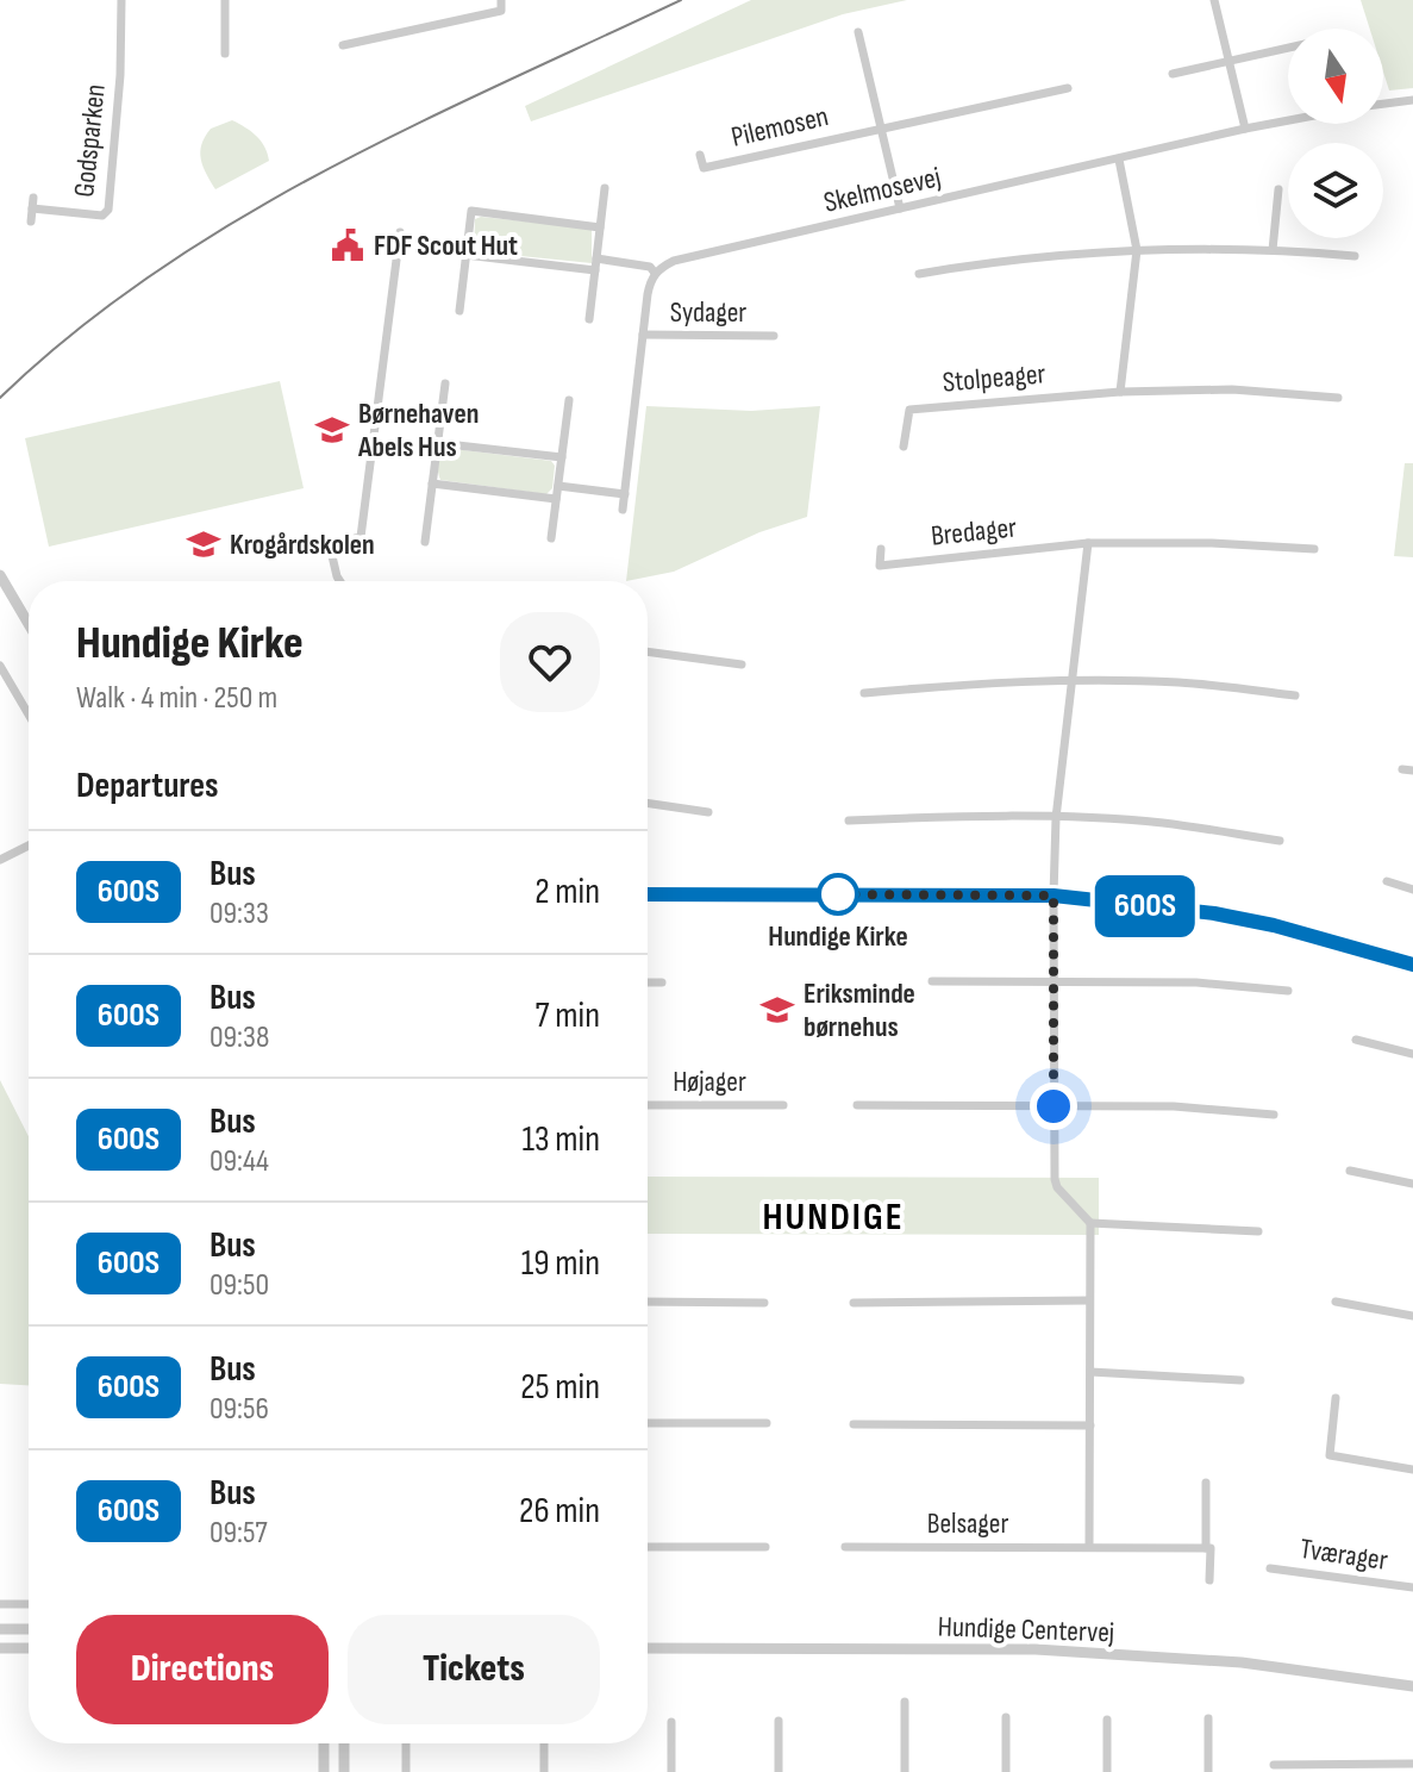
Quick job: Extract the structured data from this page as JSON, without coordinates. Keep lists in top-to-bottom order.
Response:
{
  "streets": {
    "street": [
      "Pilemosen",
      "Godsparken",
      "Skelmosevej",
      "Sydager",
      "Stolpeager",
      "Bredager",
      "Højager",
      "Belsager",
      "Tværager",
      "Hundige Centervej"
    ]
  },
  "districts": ["HUNDIGE"],
  "places": {
    "public building": ["FDF Scout Hut"],
    "school or university": ["Børnehaven Abels Hus", "Krogårdskolen", "Eriksminde børnehus"],
    "other": ["Hundige Kirke"]
  },
  "lines": ["bus line 600S"],
  "north": "bottom",
  "page": {
    "on_map": "600S",
    "heading": [
      ["Hundige Kirke", "Walk · 4 min · 250 m"],
      "Departures"
    ],
    "list": [
      {
        "mark": "600S",
        "name": "Bus",
        "note": "09:33",
        "value": "2 min"
      },
      {
        "mark": "600S",
        "name": "Bus",
        "note": "09:38",
        "value": "7 min"
      },
      {
        "mark": "600S",
        "name": "Bus",
        "note": "09:44",
        "value": "13 min"
      },
      {
        "mark": "600S",
        "name": "Bus",
        "note": "09:50",
        "value": "19 min"
      },
      {
        "mark": "600S",
        "name": "Bus",
        "note": "09:56",
        "value": "25 min"
      },
      {
        "mark": "600S",
        "name": "Bus",
        "note": "09:57",
        "value": "26 min"
      }
    ],
    "buttons": ["Directions", "Tickets"]
  }
}
